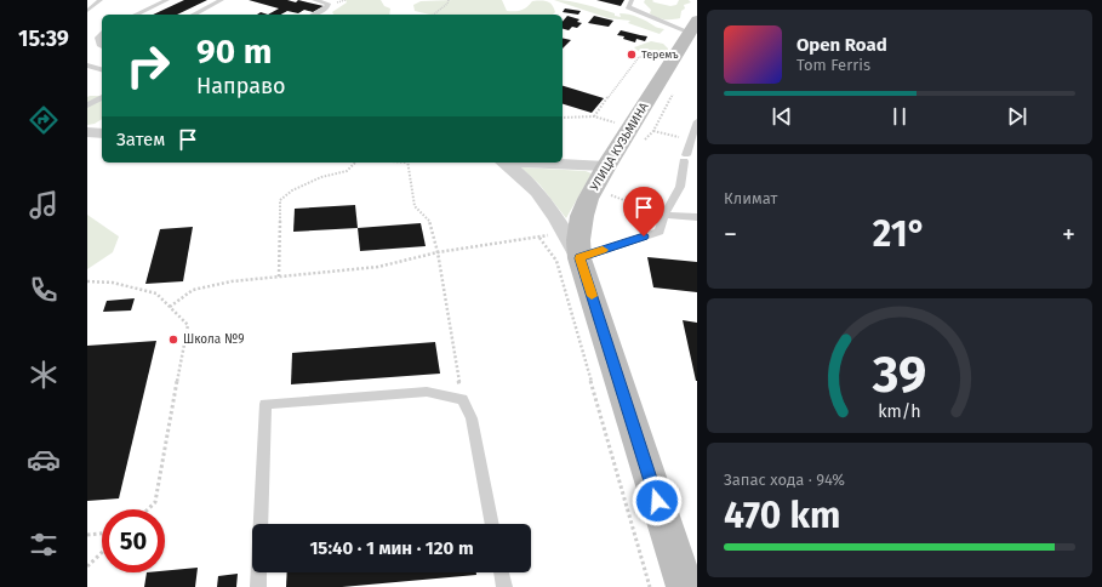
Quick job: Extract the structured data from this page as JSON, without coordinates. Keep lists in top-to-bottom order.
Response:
{
  "streets": {
    "main road": ["УЛИЦА КУЗЬМИНА"]
  },
  "places": ["Теремъ", "Школа №9"],
  "page": {
    "tabs": "15:39",
    "turn": ["90 m", "Направо"],
    "song": ["Open Road", "Tom Ferris"],
    "then": "Затем",
    "tile": [
      "Климат",
      ["Запас хода · 94%", "470 km"]
    ],
    "heat": ["−", "21°", "+"],
    "limit": "50",
    "trip": "15:40 · 1 мин · 120 m",
    "gauge": ["39", "km/h"]
  }
}
